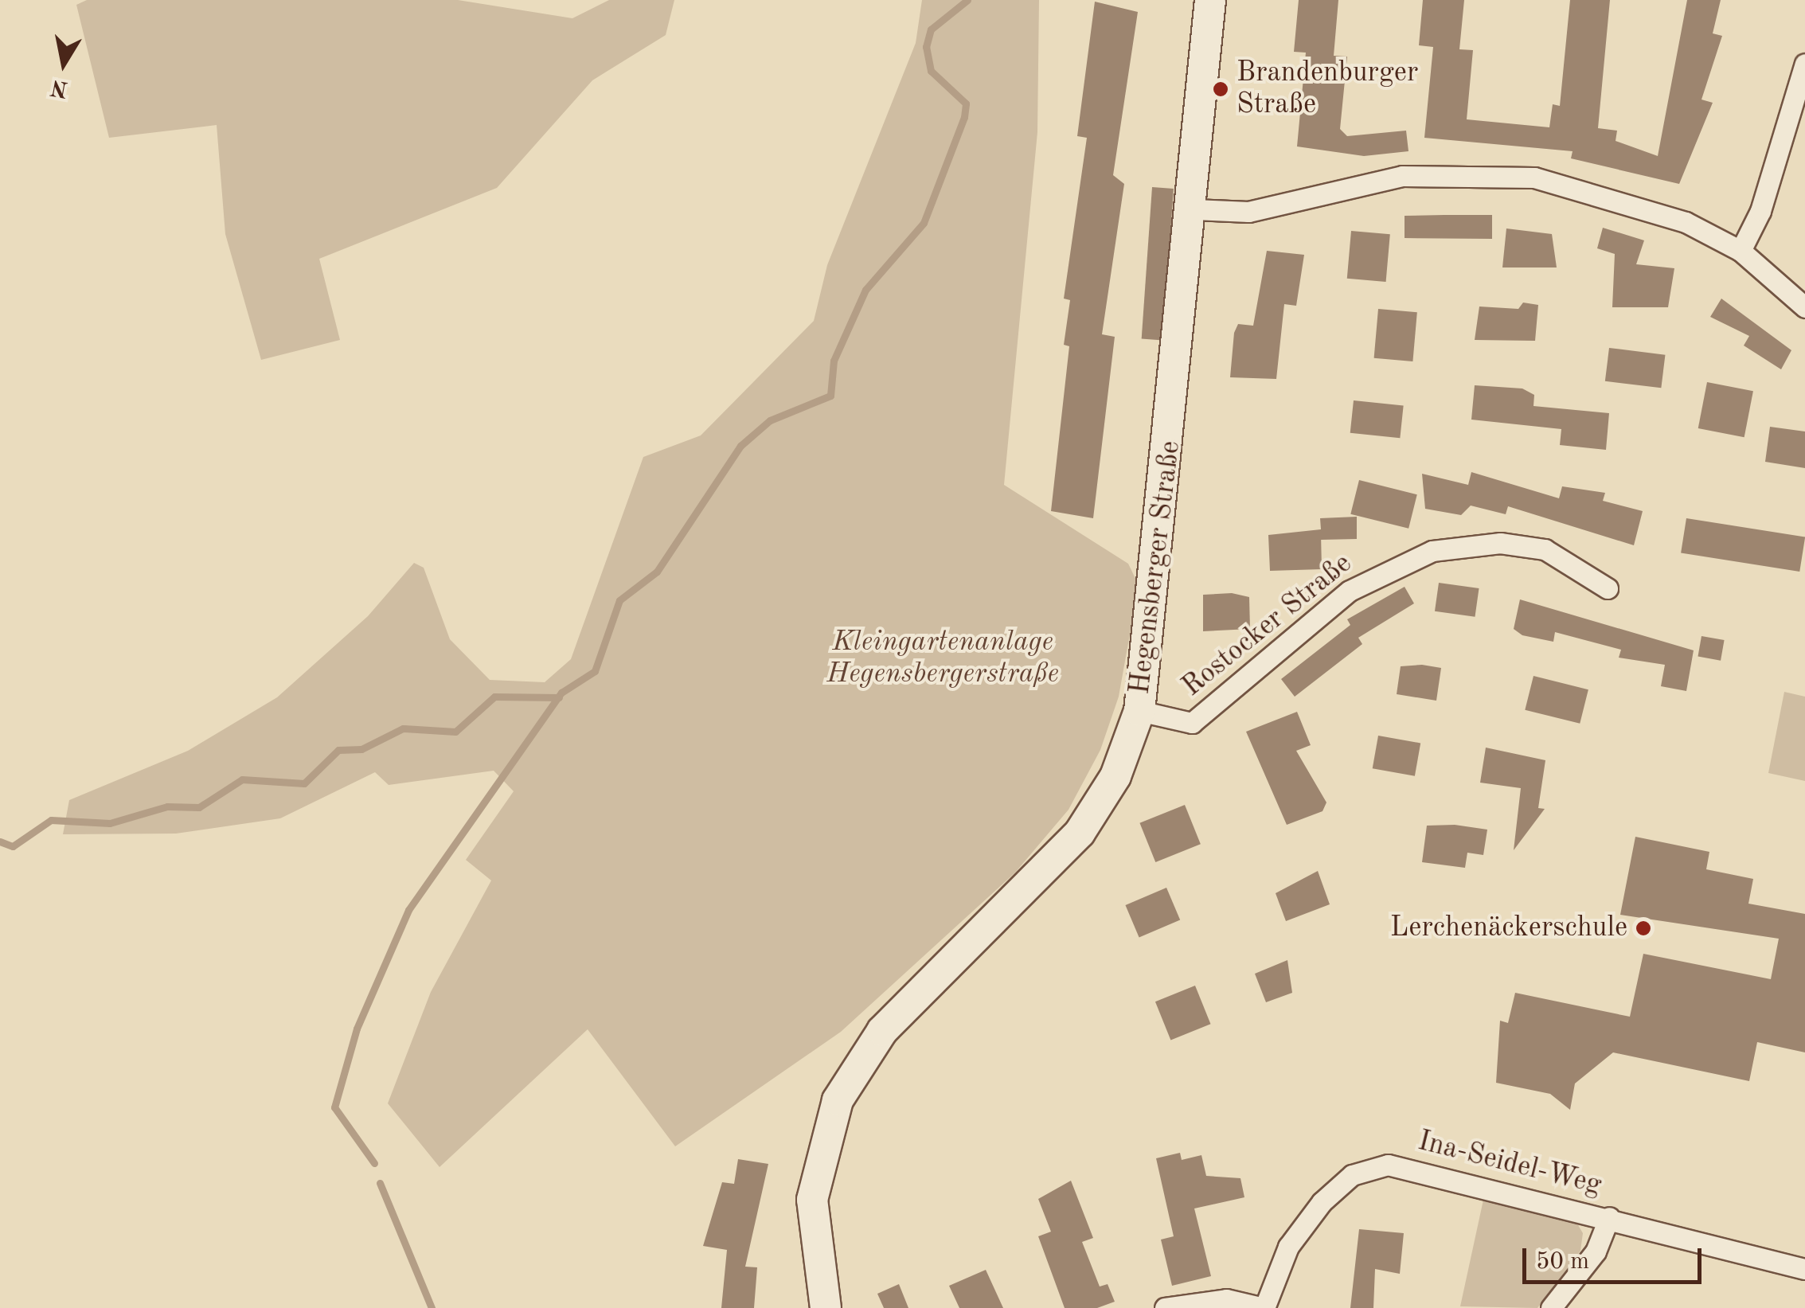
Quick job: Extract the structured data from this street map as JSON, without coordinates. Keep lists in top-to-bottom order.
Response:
{
  "streets": {
    "street": ["Hegensberger Straße", "Rostocker Straße", "Ina-Seidel-Weg"]
  },
  "crossings": [
    ["Hegensberger Straße", "Rostocker Straße"]
  ],
  "parks": ["Kleingartenanlage Hegensbergerstraße"],
  "places": ["Brandenburger Straße", "Lerchenäckerschule"],
  "scale_bar": "50 m",
  "north": "bottom"
}
